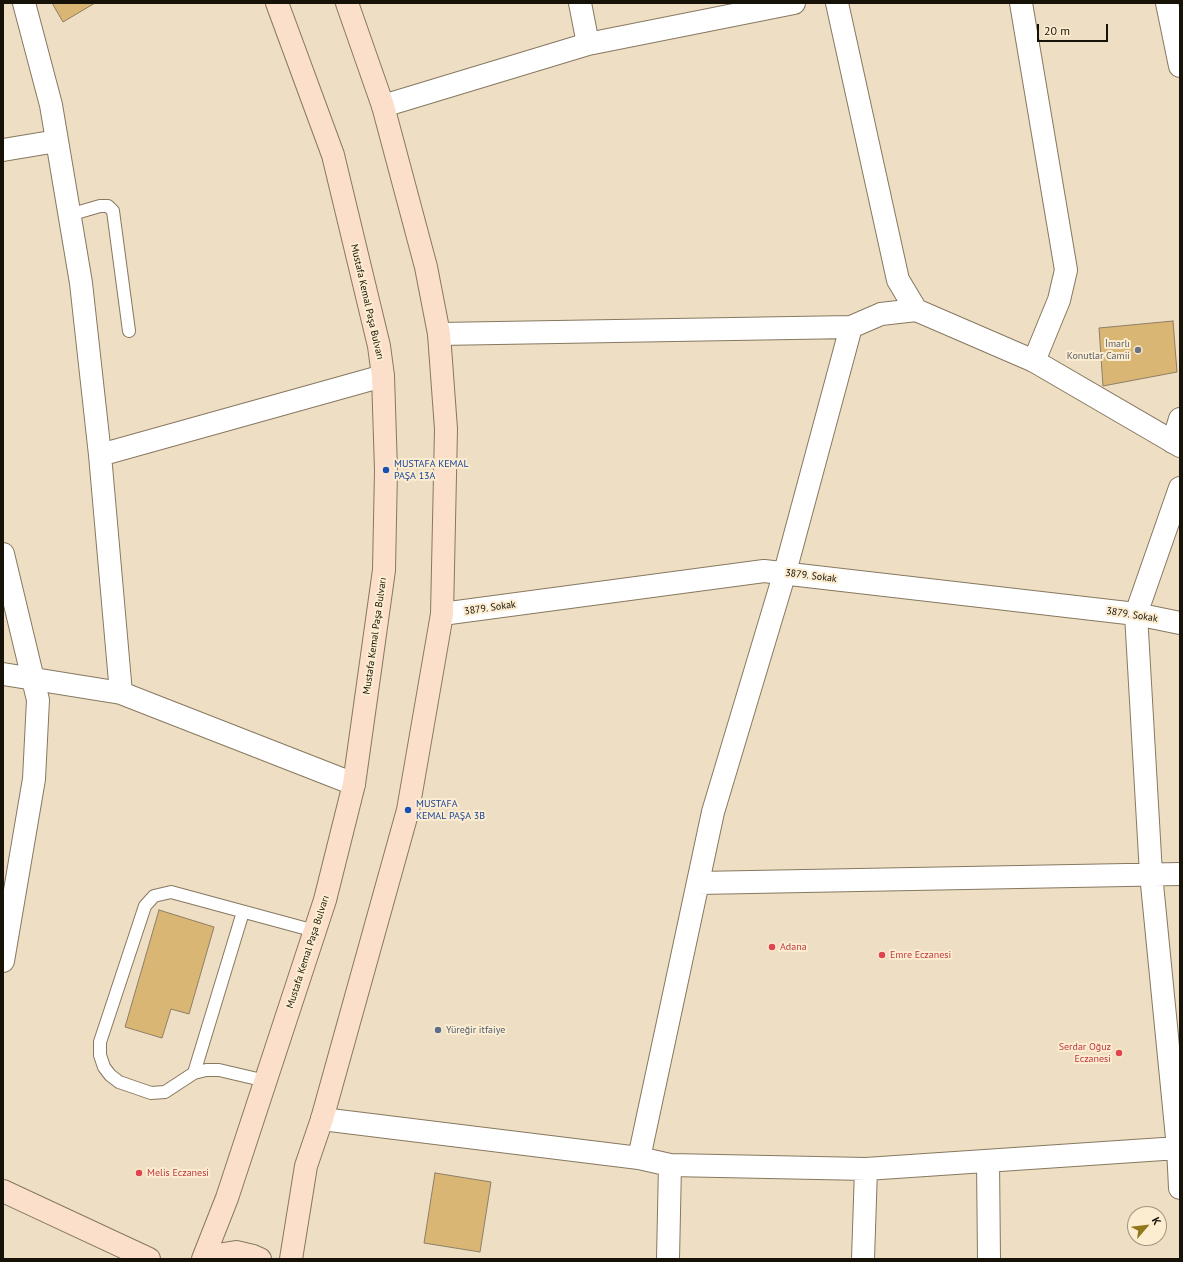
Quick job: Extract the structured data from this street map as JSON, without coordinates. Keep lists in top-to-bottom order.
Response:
{
  "streets": {
    "main road": ["Mustafa Kemal Paşa Bulvarı"],
    "street": ["3879. Sokak"]
  },
  "places": [
    "İmarlı Konutlar Camii",
    "MUSTAFA KEMAL PAŞA 13A",
    "MUSTAFA KEMAL PAŞA 3B",
    "Adana",
    "Emre Eczanesi",
    "Yüreğir itfaiye",
    "Serdar Oğuz Eczanesi",
    "Melis Eczanesi"
  ],
  "scale_bar": "20 m",
  "north": "top right"
}
